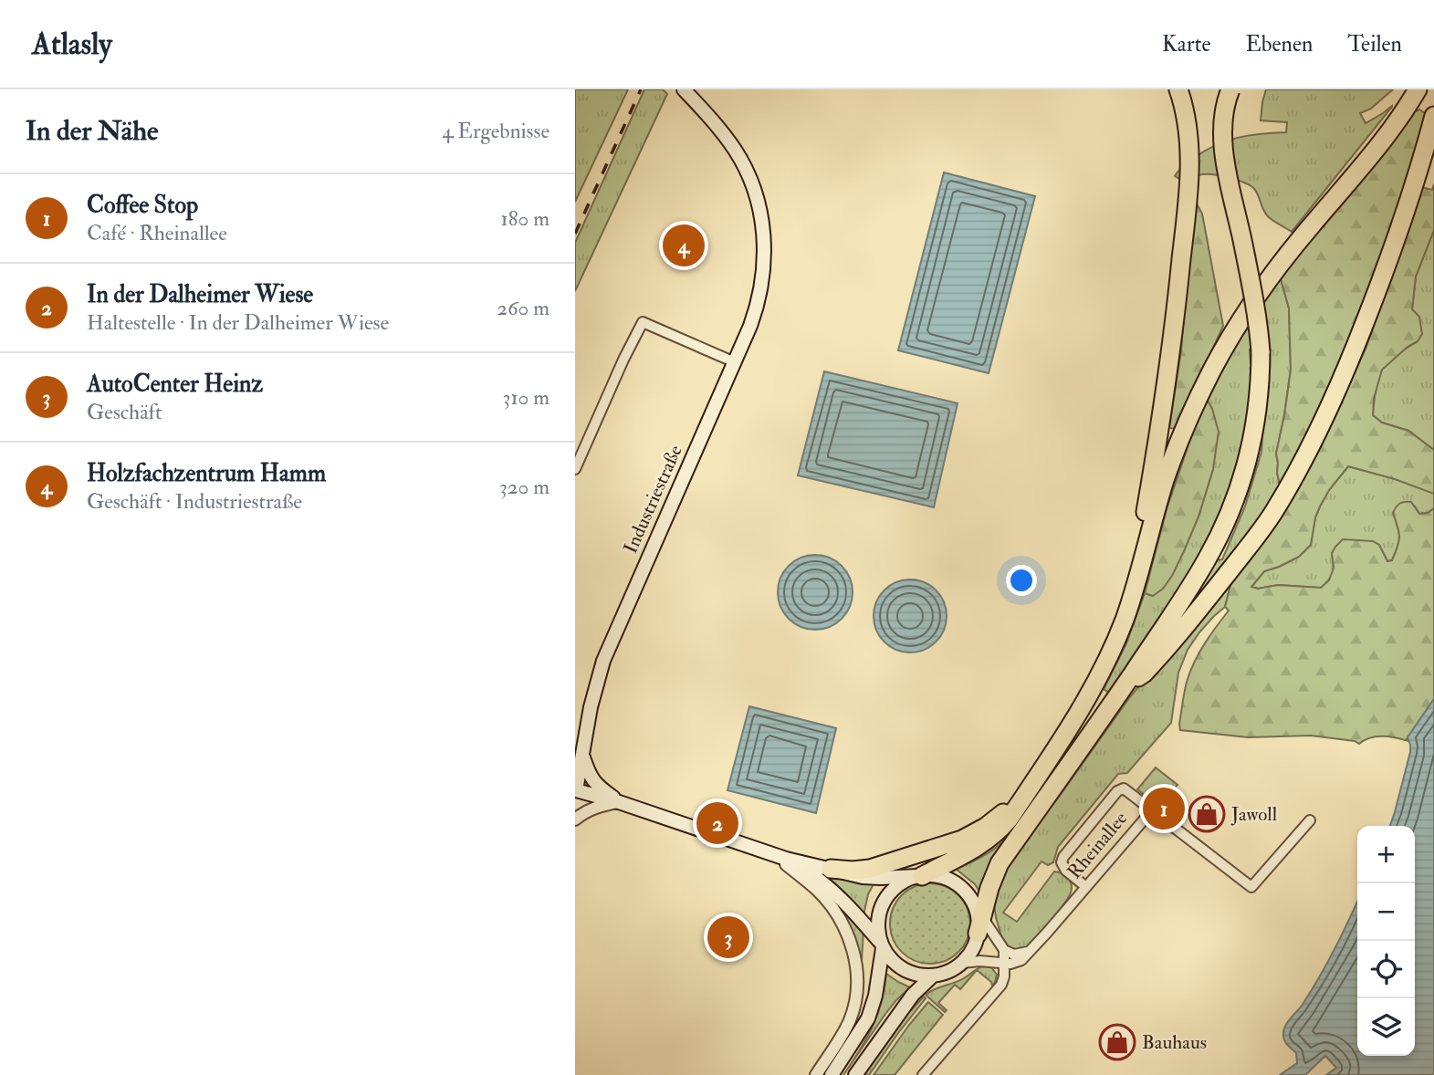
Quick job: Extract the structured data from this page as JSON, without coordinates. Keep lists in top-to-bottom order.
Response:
{
  "streets": {
    "main road": ["Industriestraße"],
    "street": ["Rheinallee"]
  },
  "places": {
    "shop": ["Jawoll", "Bauhaus"]
  },
  "page": {
    "header": "Atlasly",
    "nav": ["Karte", "Ebenen", "Teilen"],
    "heading": ["In der Nähe", "4 Ergebnisse"],
    "list": [
      {
        "mark": "1",
        "name": "Coffee Stop",
        "note": "Café · Rheinallee",
        "value": "180 m"
      },
      {
        "mark": "2",
        "name": "In der Dalheimer Wiese",
        "note": "Haltestelle · In der Dalheimer Wiese",
        "value": "260 m"
      },
      {
        "mark": "3",
        "name": "AutoCenter Heinz",
        "note": "Geschäft",
        "value": "310 m"
      },
      {
        "mark": "4",
        "name": "Holzfachzentrum Hamm",
        "note": "Geschäft · Industriestraße",
        "value": "320 m"
      }
    ],
    "pins": [
      "4",
      "1",
      "2",
      "3"
    ],
    "map_buttons": ["+", "−"]
  }
}
